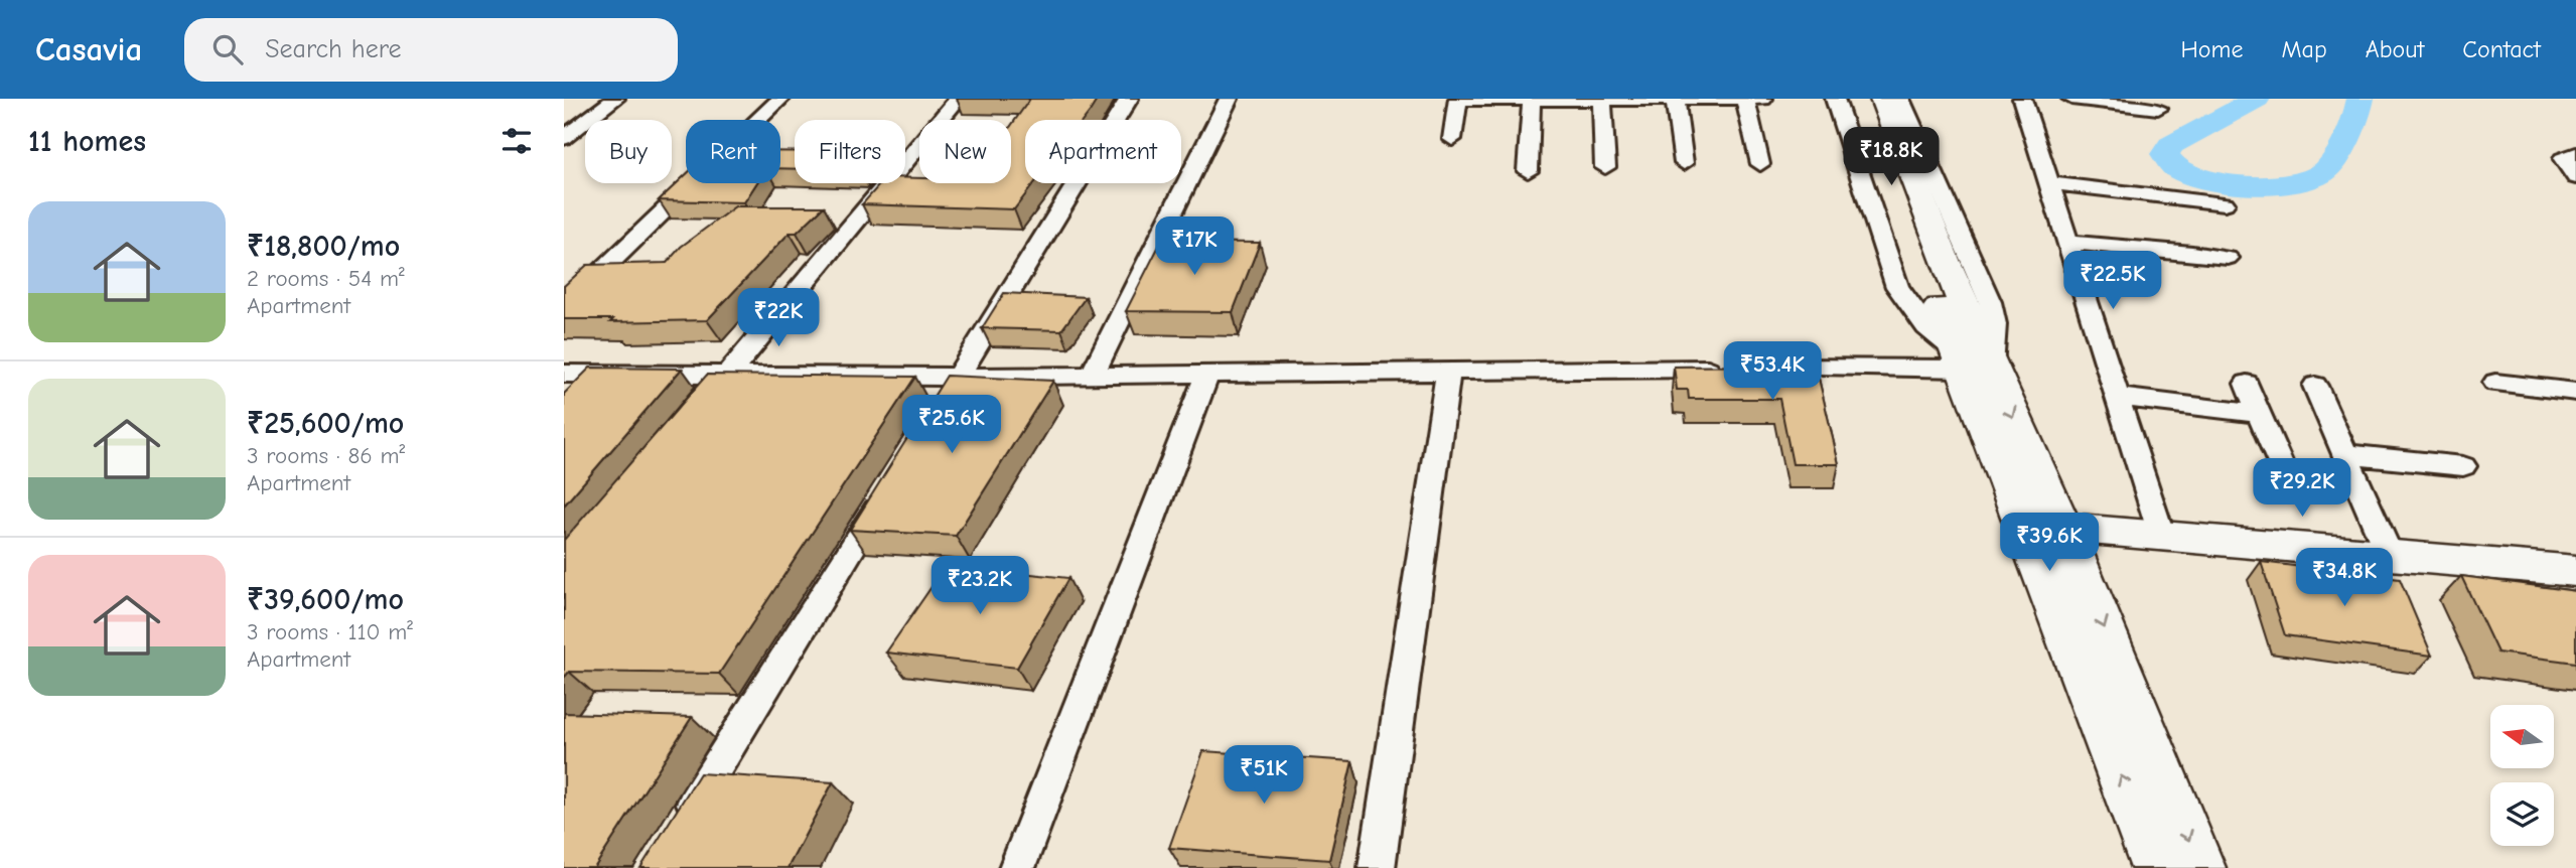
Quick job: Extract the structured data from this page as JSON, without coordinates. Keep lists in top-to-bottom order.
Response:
{
  "north": "left",
  "page": {
    "header": "Casavia",
    "search": "Search here",
    "nav": [
      "Home",
      "Map",
      "About",
      "Contact"
    ],
    "heading": "11 homes",
    "chip": [
      "Buy",
      "Rent",
      "Filters",
      "New",
      "Apartment"
    ],
    "price": [
      "₹18.8K",
      "₹17K",
      "₹22.5K",
      "₹22K",
      "₹53.4K",
      "₹25.6K",
      "₹29.2K",
      "₹39.6K",
      "₹34.8K",
      "₹23.2K",
      "₹51K"
    ],
    "list": [
      {
        "name": "₹18,800/mo",
        "note": "2 rooms · 54 m² · Apartment"
      },
      {
        "name": "₹25,600/mo",
        "note": "3 rooms · 86 m² · Apartment"
      },
      {
        "name": "₹39,600/mo",
        "note": "3 rooms · 110 m² · Apartment"
      }
    ]
  }
}
